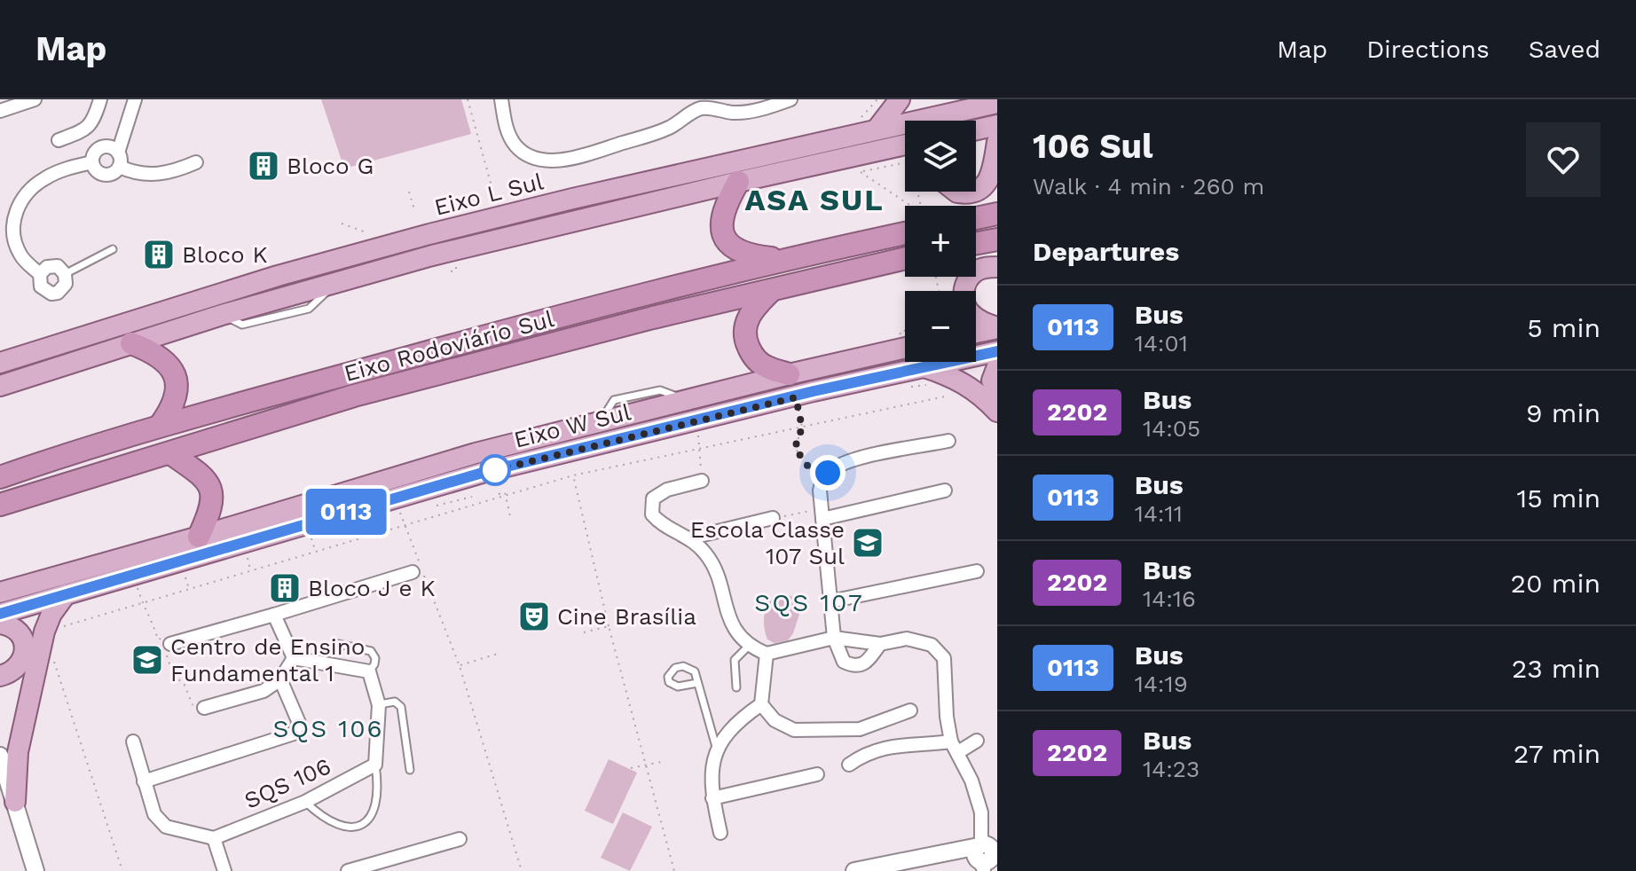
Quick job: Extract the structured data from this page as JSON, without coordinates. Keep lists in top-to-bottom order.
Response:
{
  "streets": {
    "highway": ["Eixo Rodoviário Sul"],
    "main road": ["Eixo L Sul", "Eixo W Sul"],
    "street": ["SQS 106"]
  },
  "districts": ["ASA SUL", "SQS 107", "SQS 106"],
  "places": {
    "building": ["Bloco G", "Bloco K", "Bloco J e K"],
    "school or university": ["Escola Classe 107 Sul", "Centro de Ensino Fundamental 1"],
    "theatre": ["Cine Brasília"]
  },
  "lines": ["bus line 0113"],
  "page": {
    "header": "Map",
    "nav": ["Map", "Directions", "Saved"],
    "on_map": "0113",
    "heading": [
      ["106 Sul", "Walk · 4 min · 260 m"],
      "Departures"
    ],
    "map_buttons": ["+", "−"],
    "list": [
      {
        "mark": "0113",
        "name": "Bus",
        "note": "14:01",
        "value": "5 min"
      },
      {
        "mark": "2202",
        "name": "Bus",
        "note": "14:05",
        "value": "9 min"
      },
      {
        "mark": "0113",
        "name": "Bus",
        "note": "14:11",
        "value": "15 min"
      },
      {
        "mark": "2202",
        "name": "Bus",
        "note": "14:16",
        "value": "20 min"
      },
      {
        "mark": "0113",
        "name": "Bus",
        "note": "14:19",
        "value": "23 min"
      },
      {
        "mark": "2202",
        "name": "Bus",
        "note": "14:23",
        "value": "27 min"
      }
    ]
  }
}
